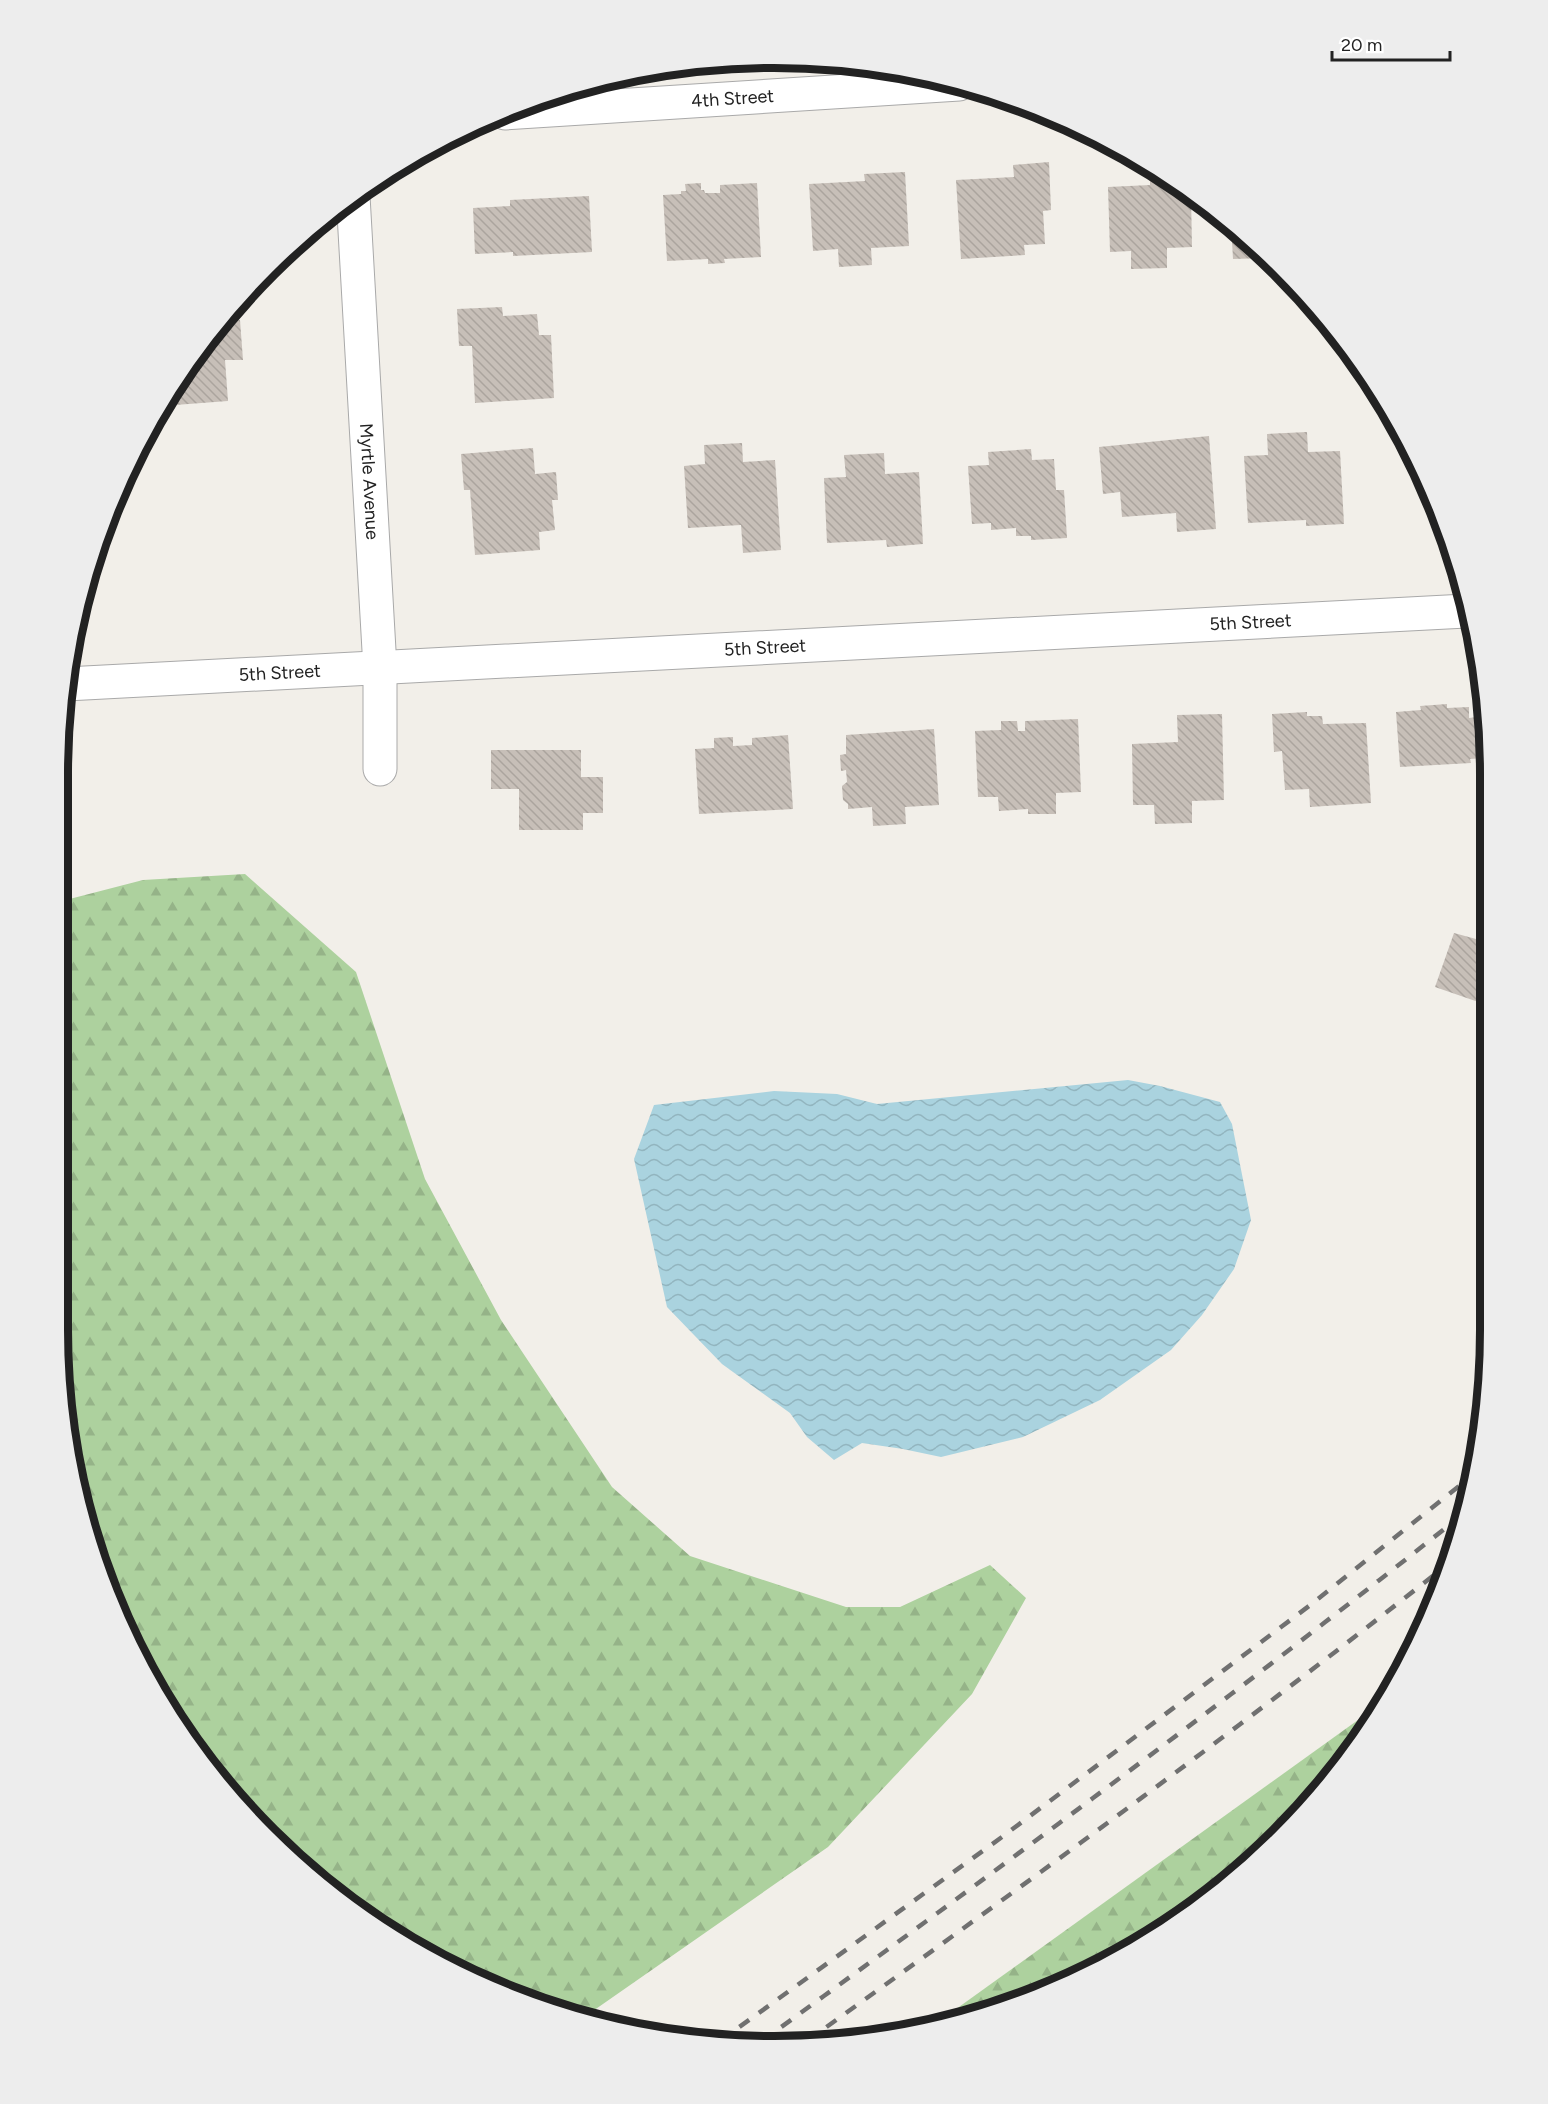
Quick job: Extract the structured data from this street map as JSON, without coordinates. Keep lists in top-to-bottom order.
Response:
{
  "streets": {
    "street": ["4th Street", "Myrtle Avenue", "5th Street"]
  },
  "crossings": [
    ["Myrtle Avenue", "5th Street"]
  ],
  "scale_bar": "20 m"
}
